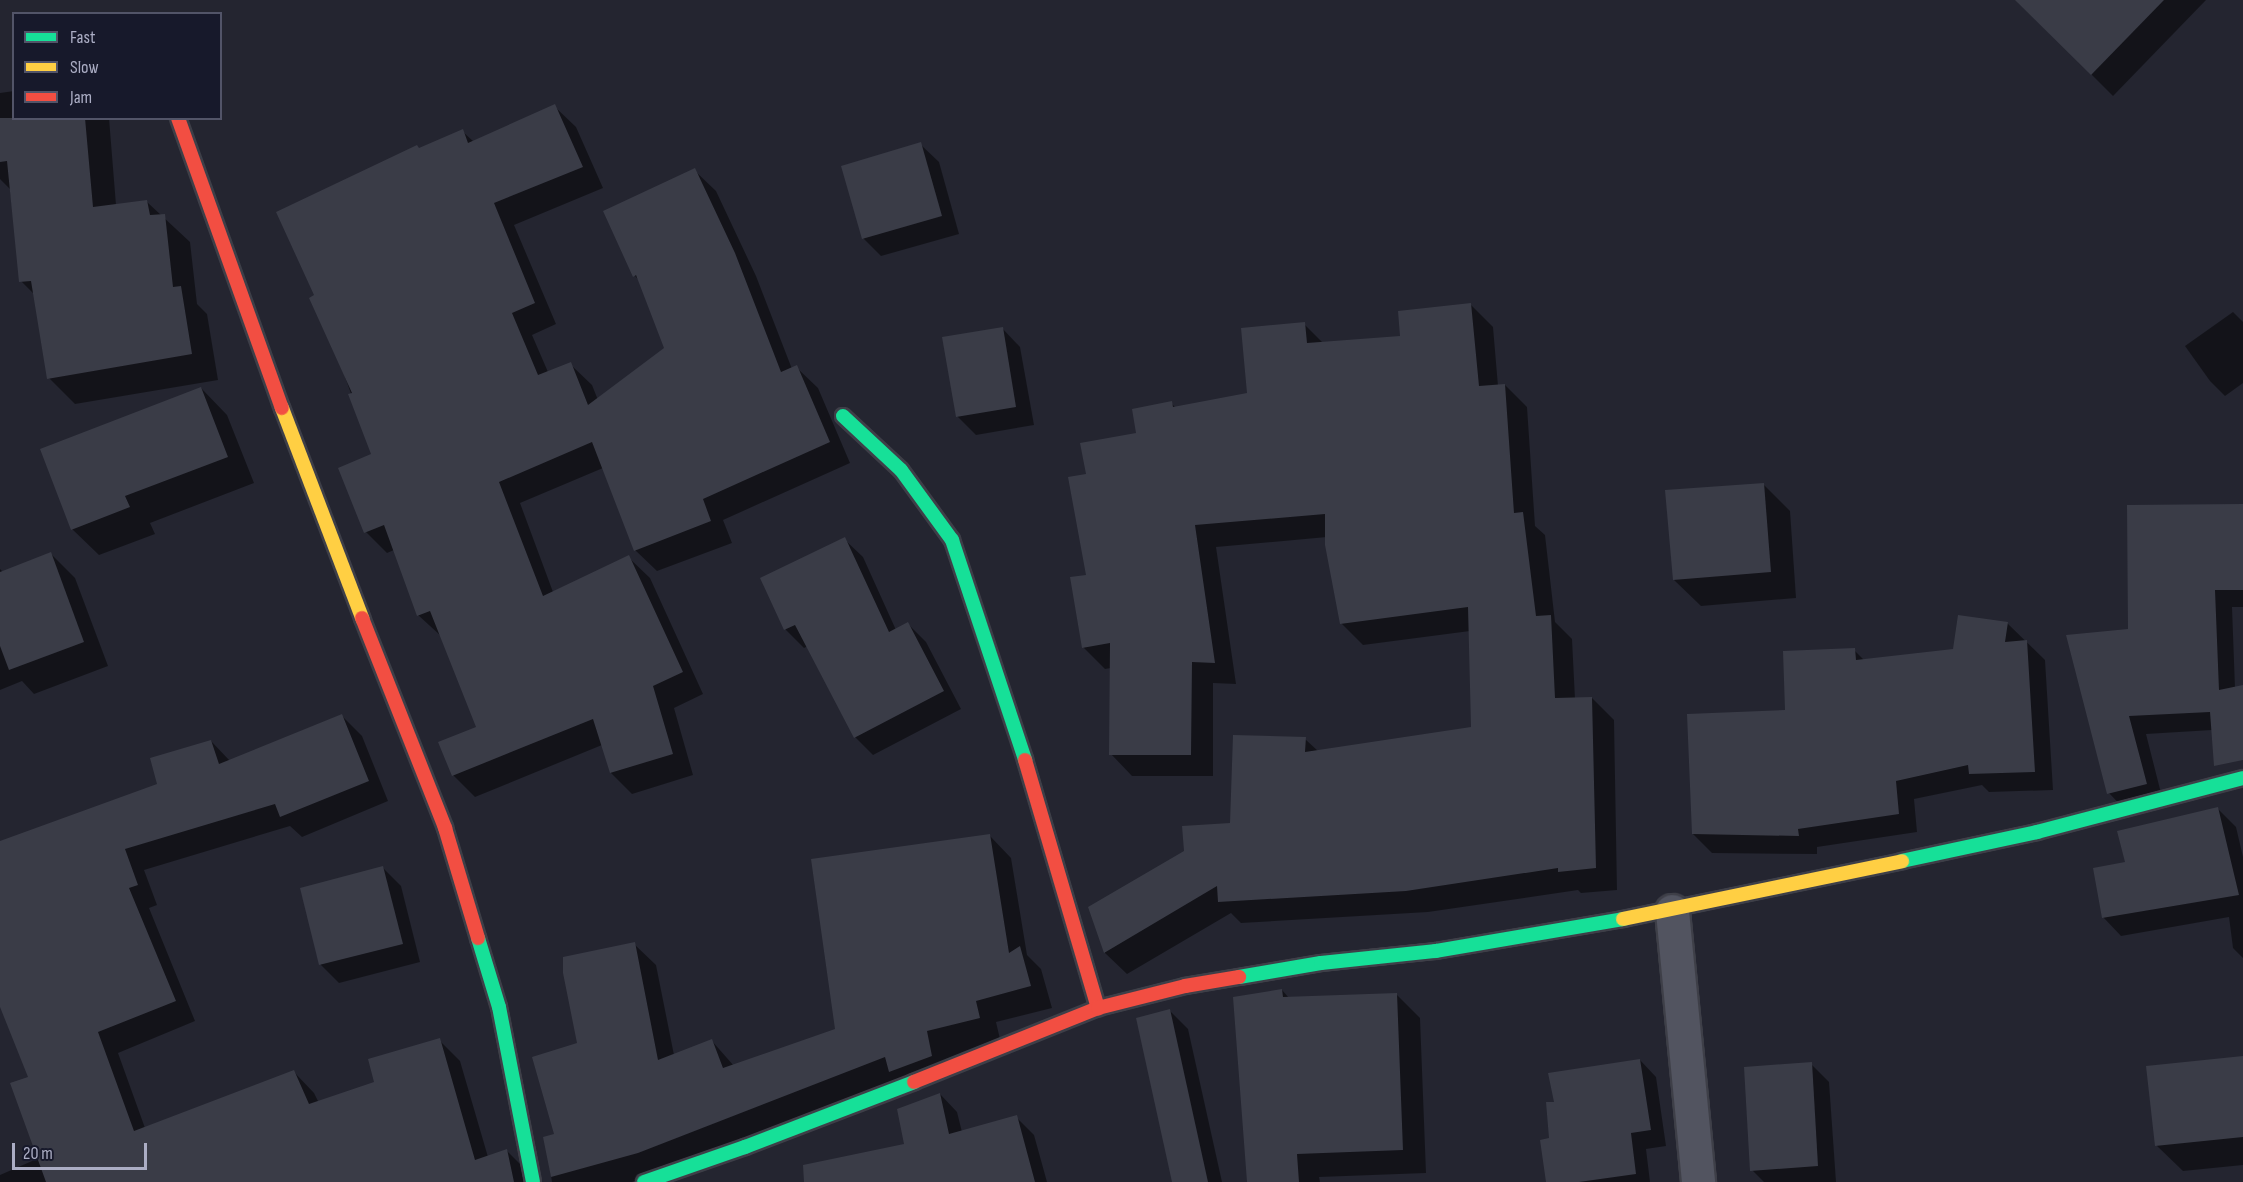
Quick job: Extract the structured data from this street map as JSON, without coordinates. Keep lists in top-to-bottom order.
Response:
{
  "legend": ["Fast", "Slow", "Jam"],
  "scale_bar": "20 m"
}
